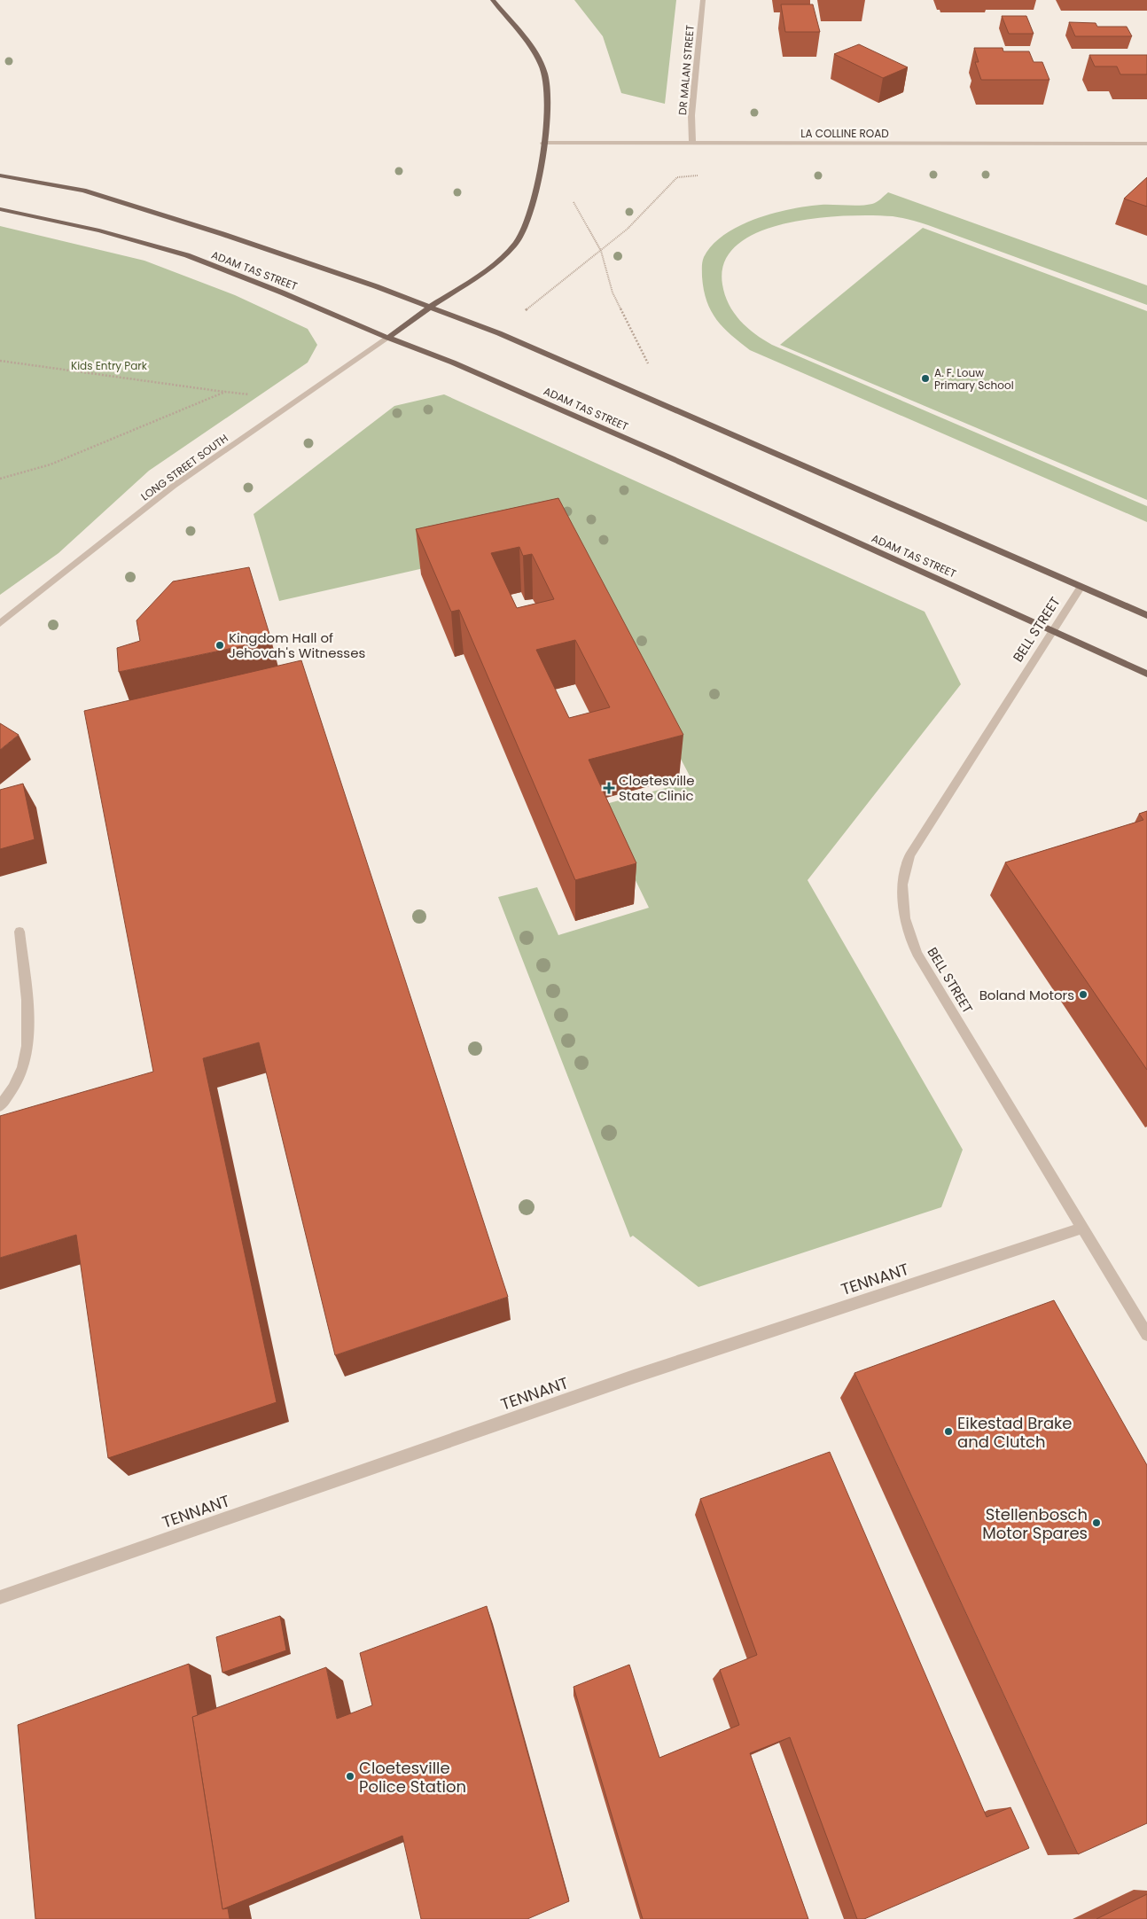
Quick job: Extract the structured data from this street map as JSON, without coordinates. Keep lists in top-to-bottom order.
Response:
{
  "streets": {
    "main road": ["ADAM TAS STREET"],
    "street": [
      "DR MALAN STREET",
      "LA COLLINE ROAD",
      "LONG STREET SOUTH",
      "BELL STREET",
      "TENNANT"
    ]
  },
  "crossings": [
    ["DR MALAN STREET", "LA COLLINE ROAD"],
    ["ADAM TAS STREET", "LONG STREET SOUTH"],
    ["ADAM TAS STREET", "BELL STREET"],
    ["BELL STREET", "TENNANT"]
  ],
  "parks": ["Kids Entry Park"],
  "places": {
    "other": [
      "A. F. Louw Primary School",
      "Kingdom Hall of Jehovah's Witnesses",
      "Boland Motors",
      "Eikestad Brake and Clutch",
      "Stellenbosch Motor Spares",
      "Cloetesville Police Station"
    ],
    "health": ["Cloetesville State Clinic"]
  }
}
